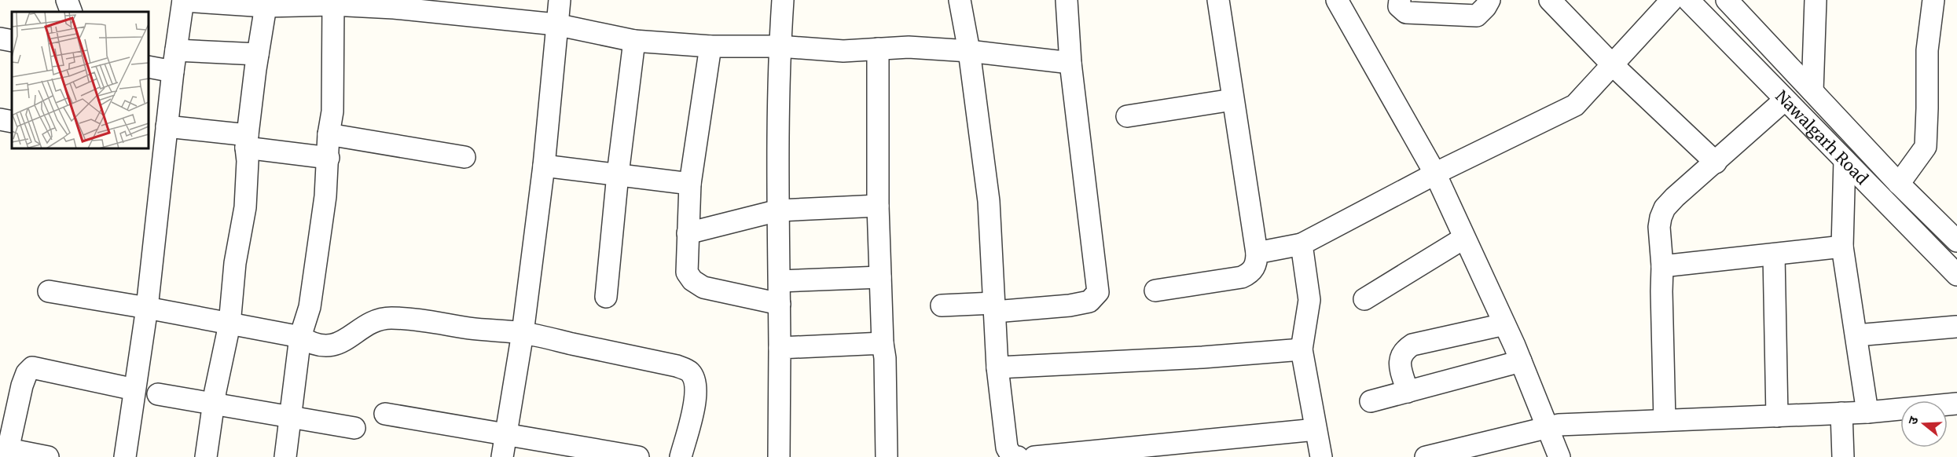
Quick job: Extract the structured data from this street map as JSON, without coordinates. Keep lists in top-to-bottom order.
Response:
{
  "streets": {
    "street": ["Nawalgarh Road"]
  },
  "north": "left"
}
